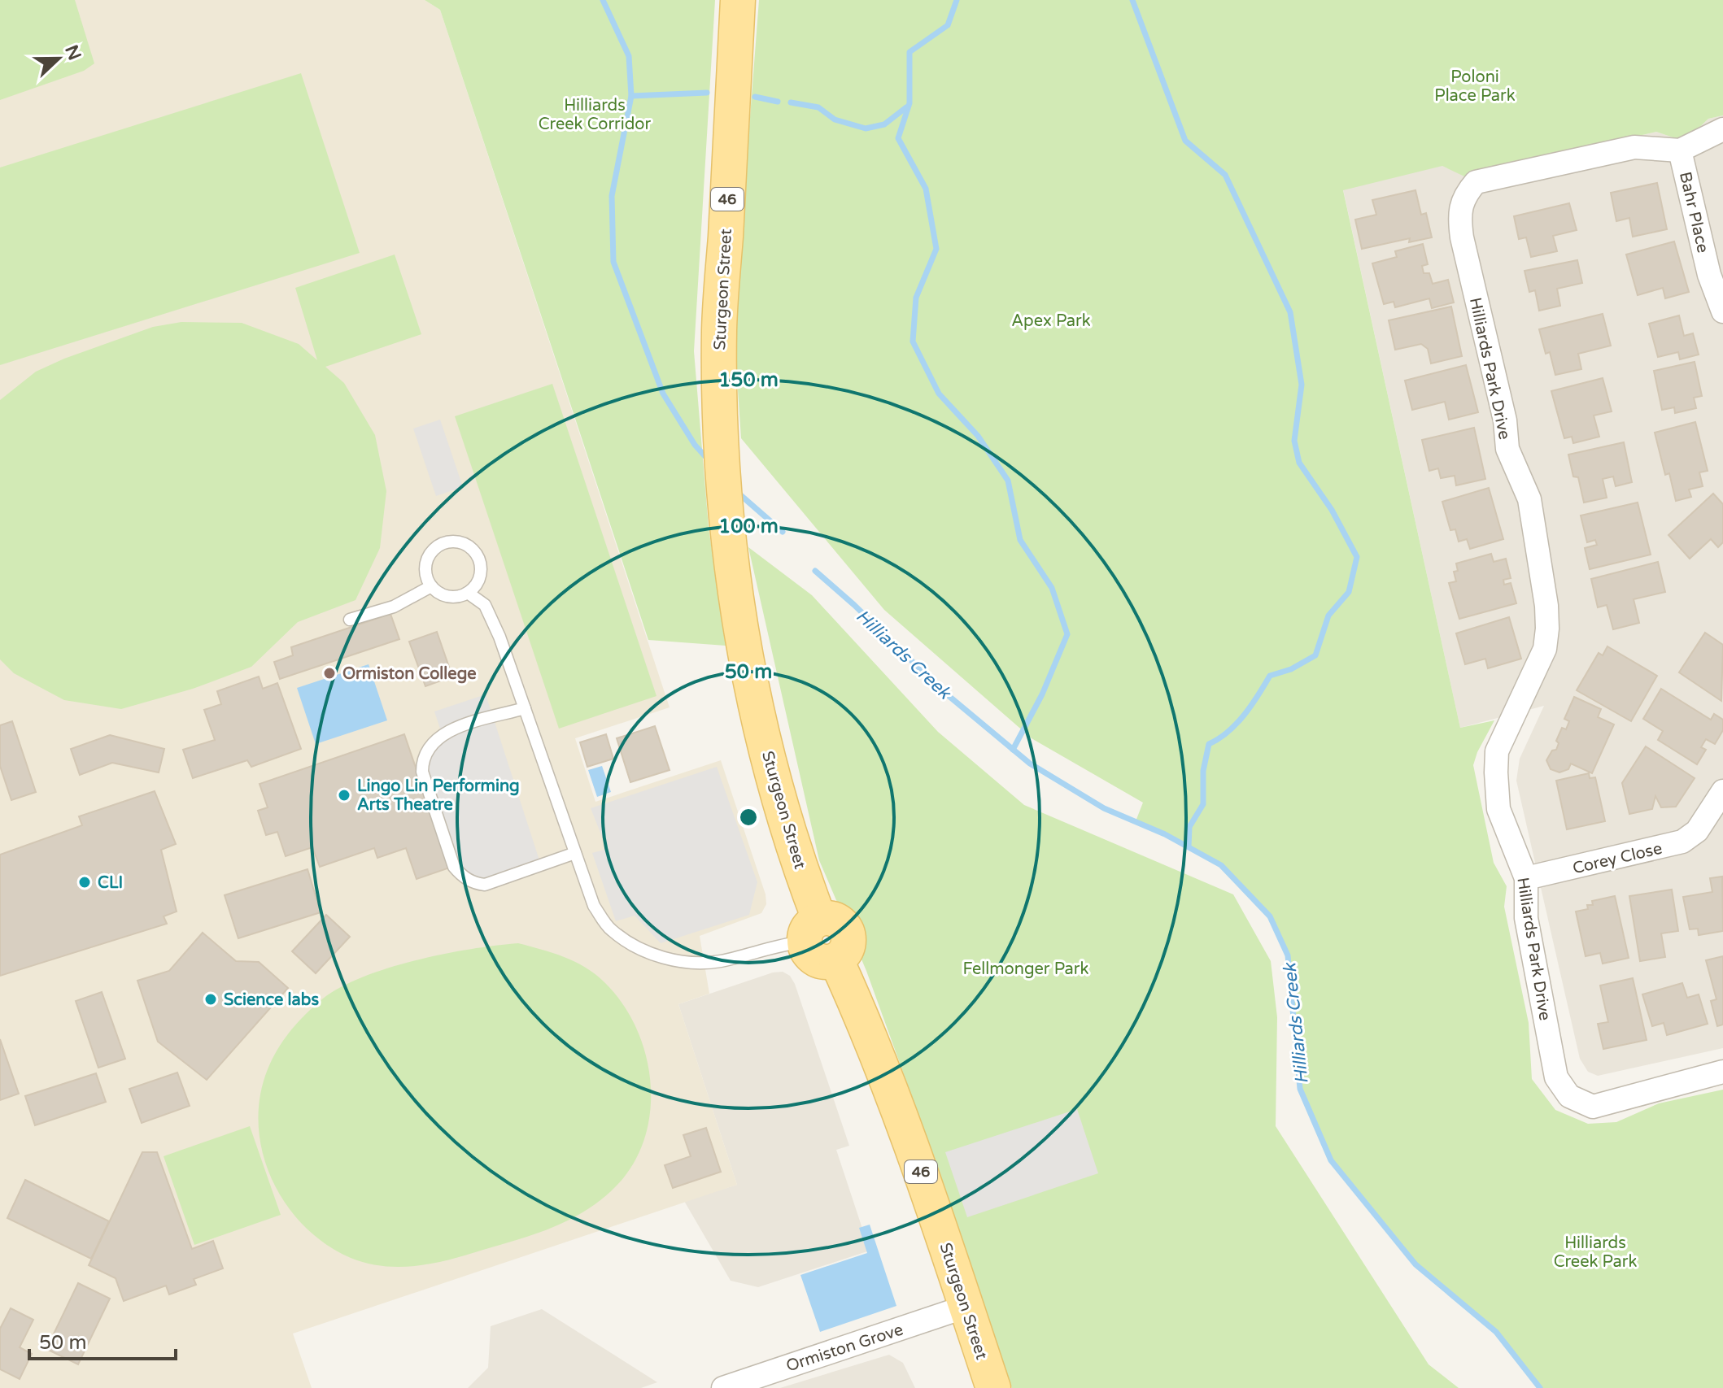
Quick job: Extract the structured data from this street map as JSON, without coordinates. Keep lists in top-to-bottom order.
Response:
{
  "streets": {
    "main road": ["46", "Sturgeon Street"],
    "street": [
      "Bahr Place",
      "Hilliards Park Drive",
      "Corey Close",
      "Ormiston Grove"
    ]
  },
  "crossings": [
    ["Bahr Place", "Hilliards Park Drive"],
    ["Sturgeon Street", "Ormiston Grove"],
    ["Hilliards Park Drive", "Corey Close"]
  ],
  "water": ["Hilliards Creek"],
  "parks": [
    "Poloni Place Park",
    "Hilliards Creek Corridor",
    "Apex Park",
    "Fellmonger Park",
    "Hilliards Creek Park"
  ],
  "places": [
    "Ormiston College",
    "Lingo Lin Performing Arts Theatre",
    "CLI",
    "Science labs"
  ],
  "scale_bar": "50 m",
  "north": "right",
  "rings": ["150 m", "100 m", "50 m"]
}
